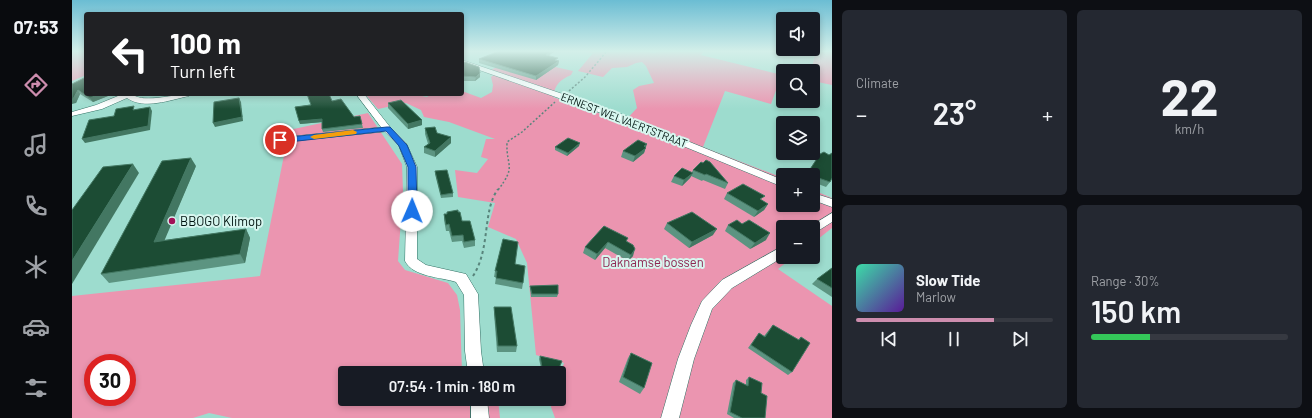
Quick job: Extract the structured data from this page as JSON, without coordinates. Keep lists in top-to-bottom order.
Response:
{
  "streets": {
    "street": ["ERNEST WELVAERTSTRAAT"]
  },
  "parks": ["Daknamse bossen"],
  "places": ["BBOGO Klimop"],
  "page": {
    "tabs": "07:53",
    "tile": [
      "Climate",
      ["22", "km/h"],
      ["Range · 30%", "150 km"]
    ],
    "map_buttons": ["+", "−"],
    "turn": ["100 m", "Turn left"],
    "heat": ["−", "23°", "+"],
    "song": ["Slow Tide", "Marlow"],
    "limit": "30",
    "trip": "07:54 · 1 min · 180 m"
  }
}
